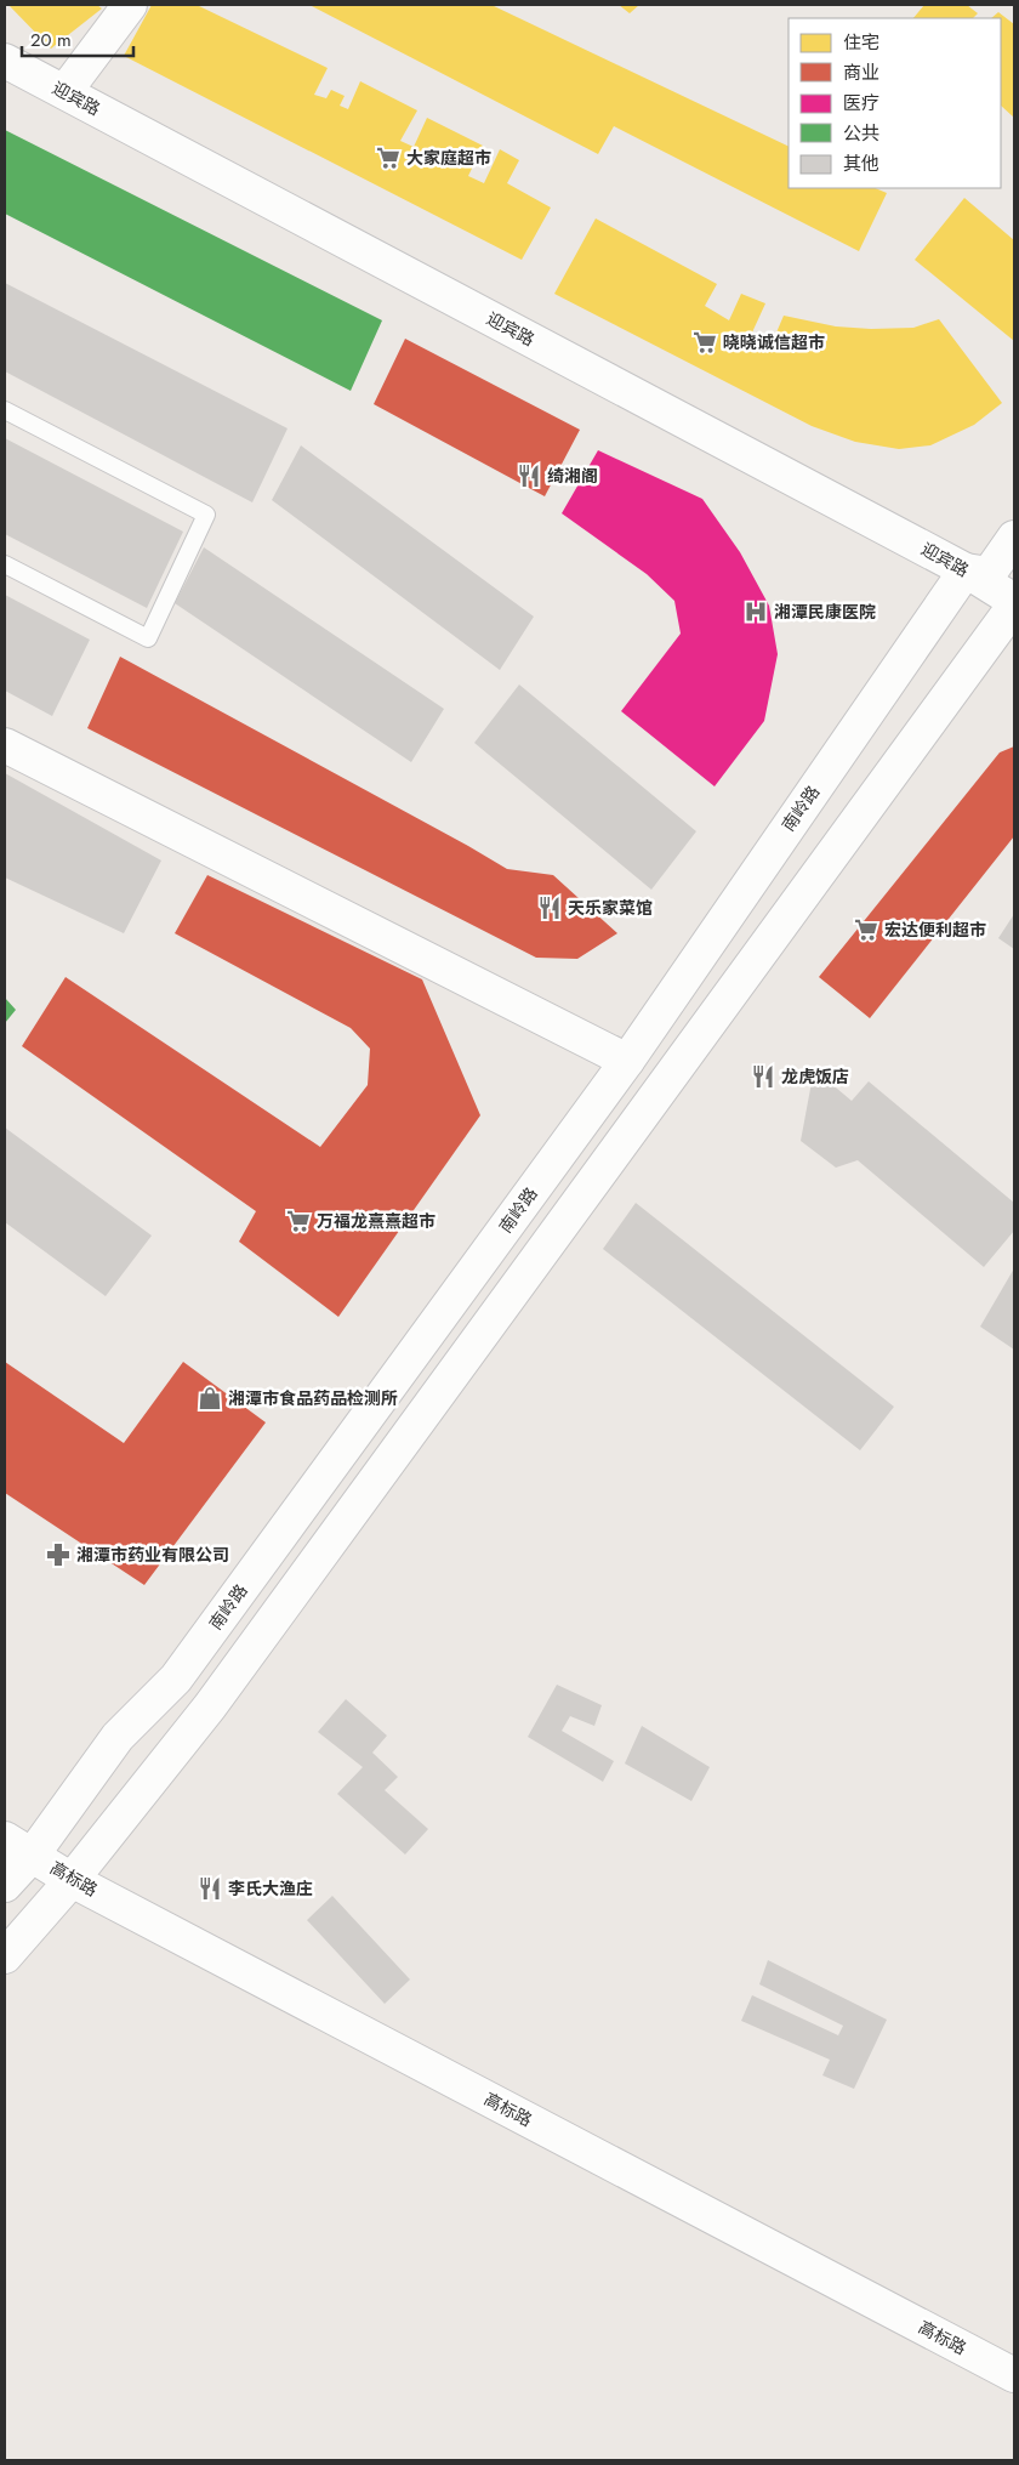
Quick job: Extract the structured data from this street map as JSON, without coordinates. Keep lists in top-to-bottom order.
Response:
{
  "streets": {
    "street": ["迎宾路", "南岭路", "高标路"]
  },
  "crossings": [
    ["迎宾路", "南岭路"],
    ["南岭路", "高标路"]
  ],
  "places": {
    "supermarket": [
      "大家庭超市",
      "晓晓诚信超市",
      "宏达便利超市",
      "万福龙熹熹超市"
    ],
    "restaurant": [
      "绮湘阁",
      "天乐家菜馆",
      "龙虎饭店",
      "李氏大渔庄"
    ],
    "hospital": ["湘潭民康医院"],
    "shop": ["湘潭市食品药品检测所"],
    "pharmacy": ["湘潭市药业有限公司"]
  },
  "legend": [
    "住宅",
    "商业",
    "医疗",
    "公共",
    "其他"
  ],
  "scale_bar": "20 m"
}
